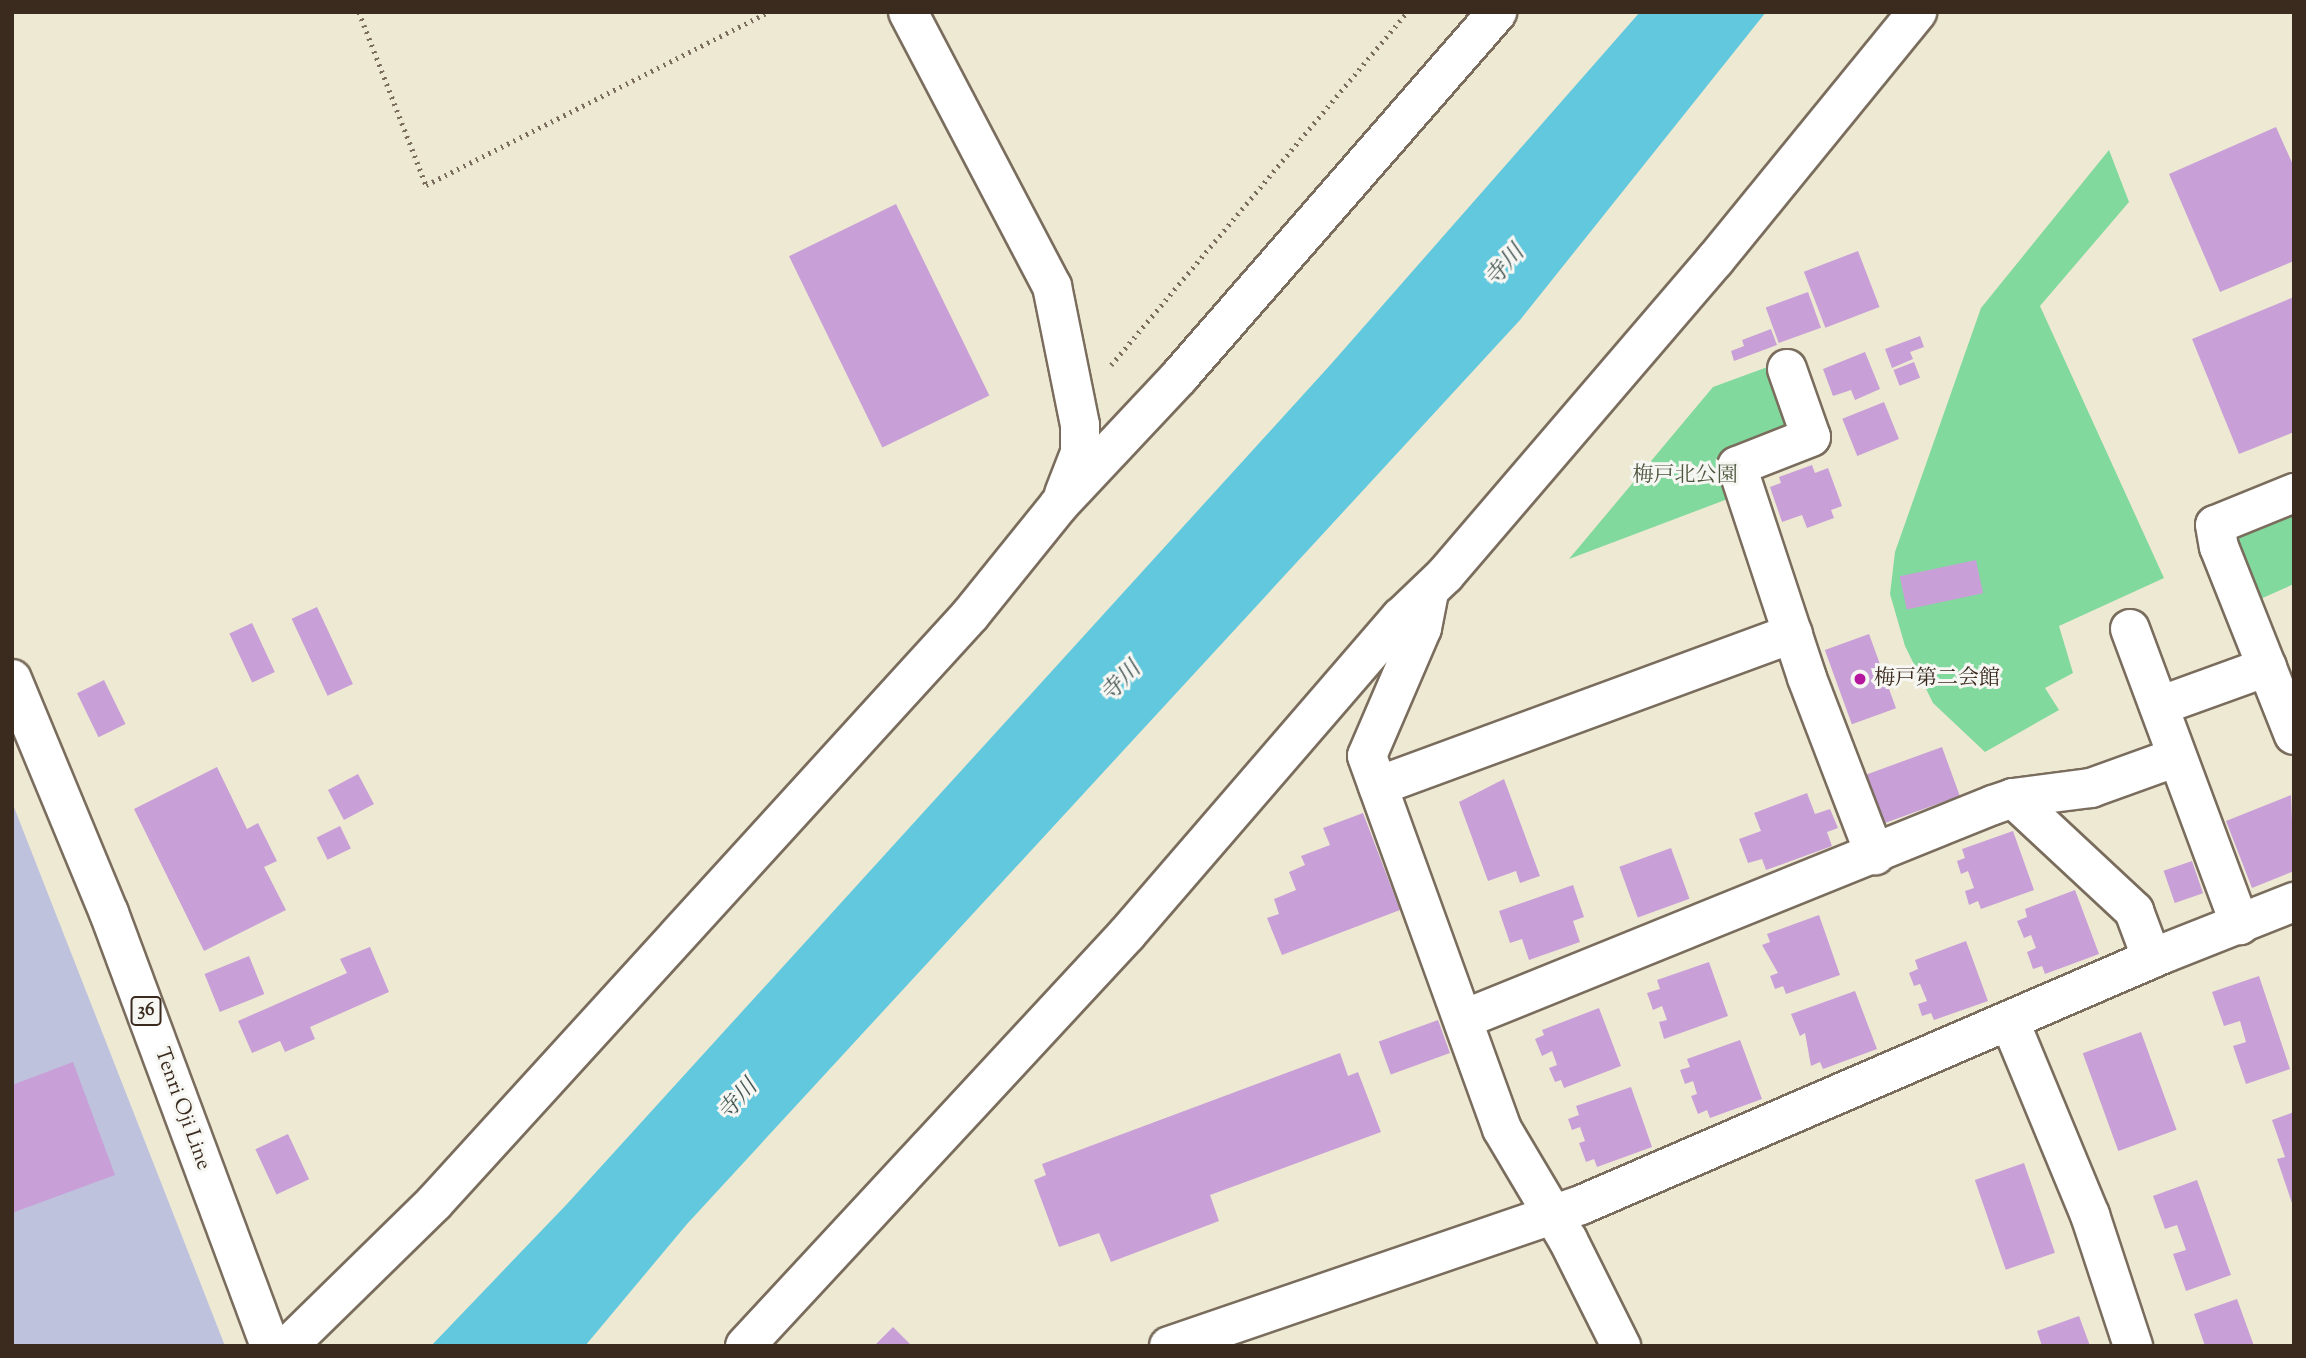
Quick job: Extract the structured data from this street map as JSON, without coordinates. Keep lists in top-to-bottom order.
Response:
{
  "streets": {
    "street": ["36", "Tenri Oji Line"]
  },
  "water": ["寺川"],
  "parks": ["梅戸北公園"],
  "places": ["梅戸第二会館"]
}
